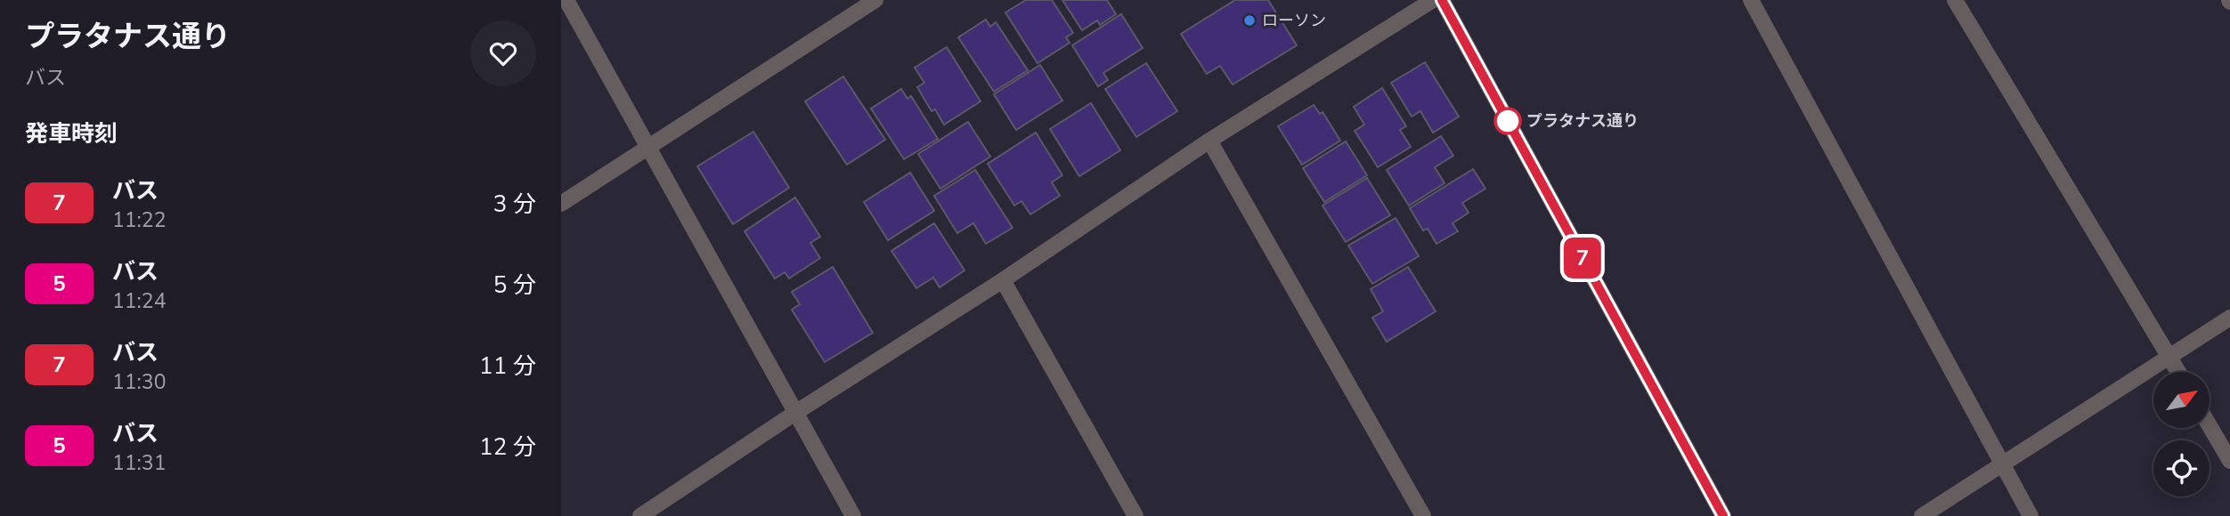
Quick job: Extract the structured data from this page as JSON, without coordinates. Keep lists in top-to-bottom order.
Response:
{
  "places": ["ローソン", "プラタナス通り"],
  "lines": ["bus line 7"],
  "north": "top right",
  "page": {
    "heading": [
      ["プラタナス通り", "バス"],
      "発車時刻"
    ],
    "on_map": "7",
    "list": [
      {
        "mark": "7",
        "name": "バス",
        "note": "11:22",
        "value": "3 分"
      },
      {
        "mark": "5",
        "name": "バス",
        "note": "11:24",
        "value": "5 分"
      },
      {
        "mark": "7",
        "name": "バス",
        "note": "11:30",
        "value": "11 分"
      },
      {
        "mark": "5",
        "name": "バス",
        "note": "11:31",
        "value": "12 分"
      }
    ]
  }
}
